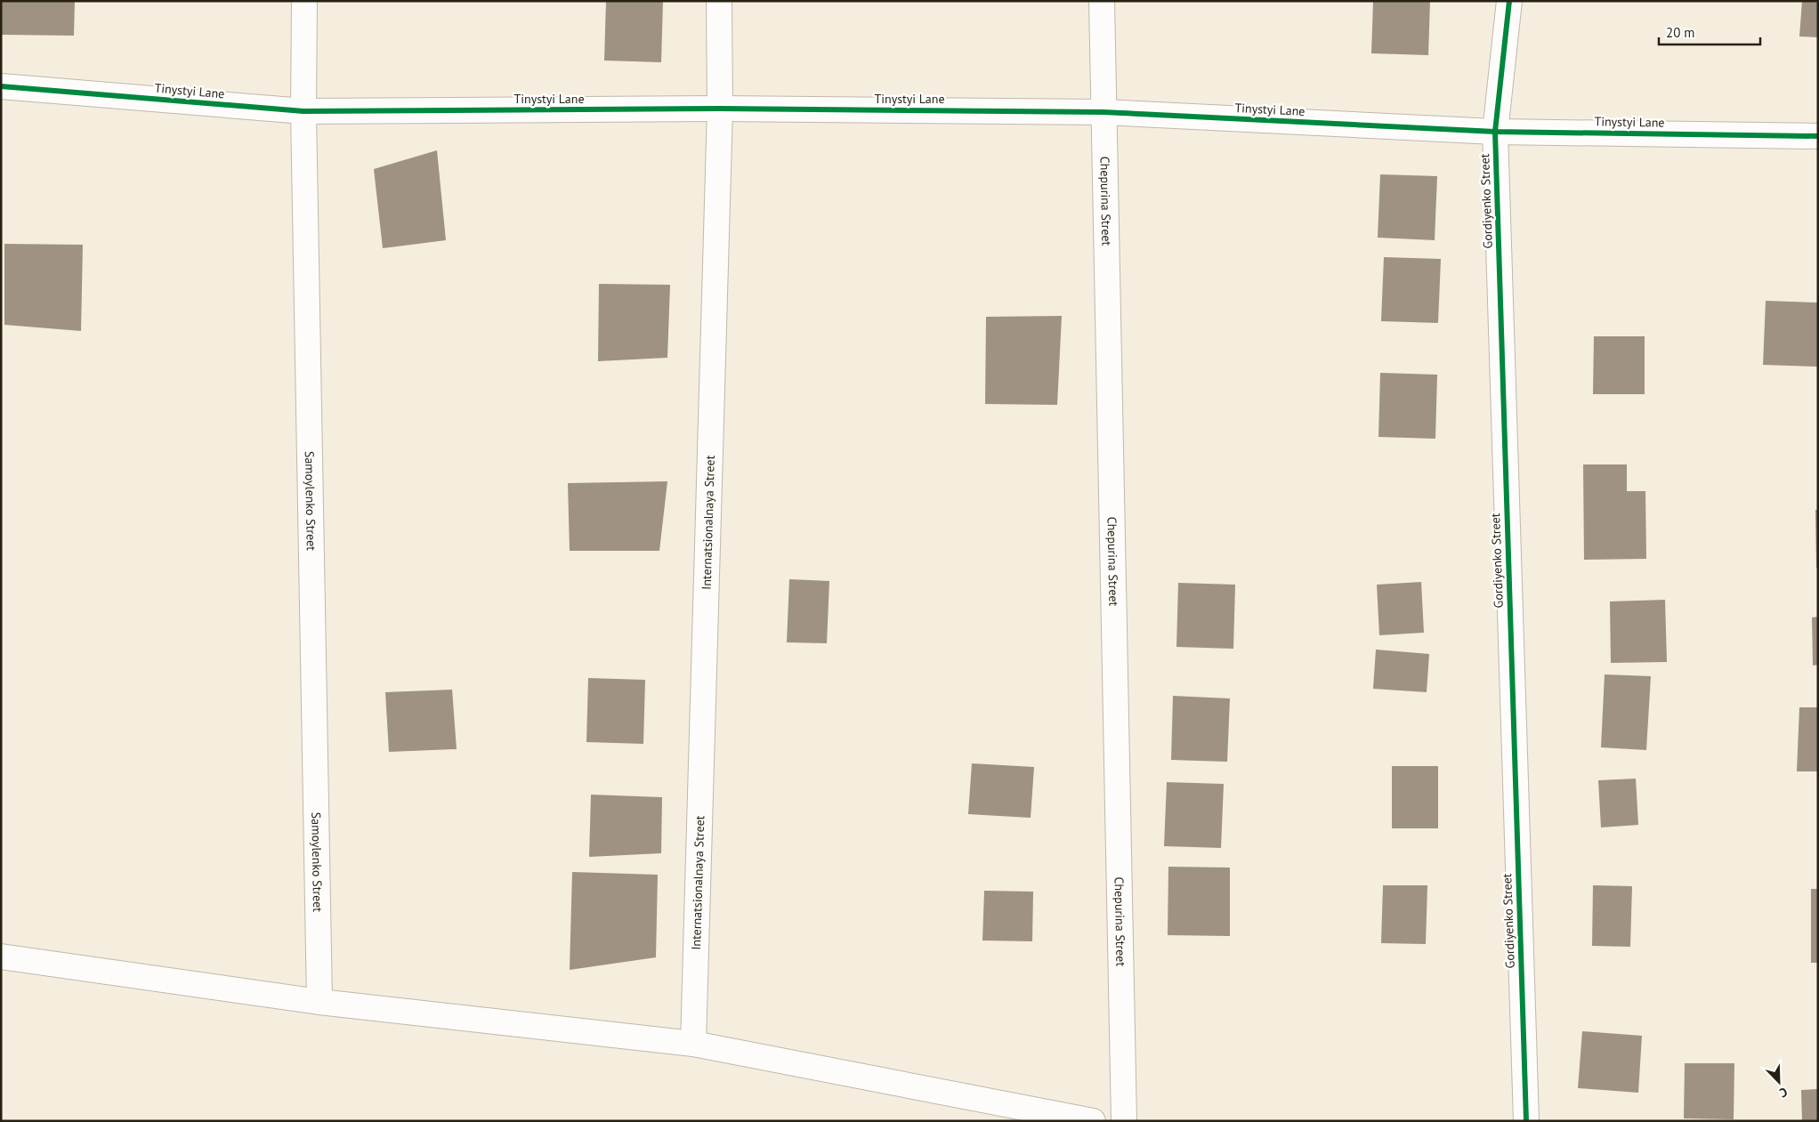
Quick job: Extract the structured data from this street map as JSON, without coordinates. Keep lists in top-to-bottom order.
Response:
{
  "streets": {
    "street": [
      "Tinystyi Lane",
      "Chepurina Street",
      "Gordiyenko Street",
      "Samoylenko Street",
      "Internatsionalnaya Street"
    ]
  },
  "crossings": [
    ["Tinystyi Lane", "Chepurina Street"],
    ["Tinystyi Lane", "Gordiyenko Street"],
    ["Tinystyi Lane", "Samoylenko Street"],
    ["Tinystyi Lane", "Internatsionalnaya Street"]
  ],
  "scale_bar": "20 m",
  "north": "bottom right"
}
